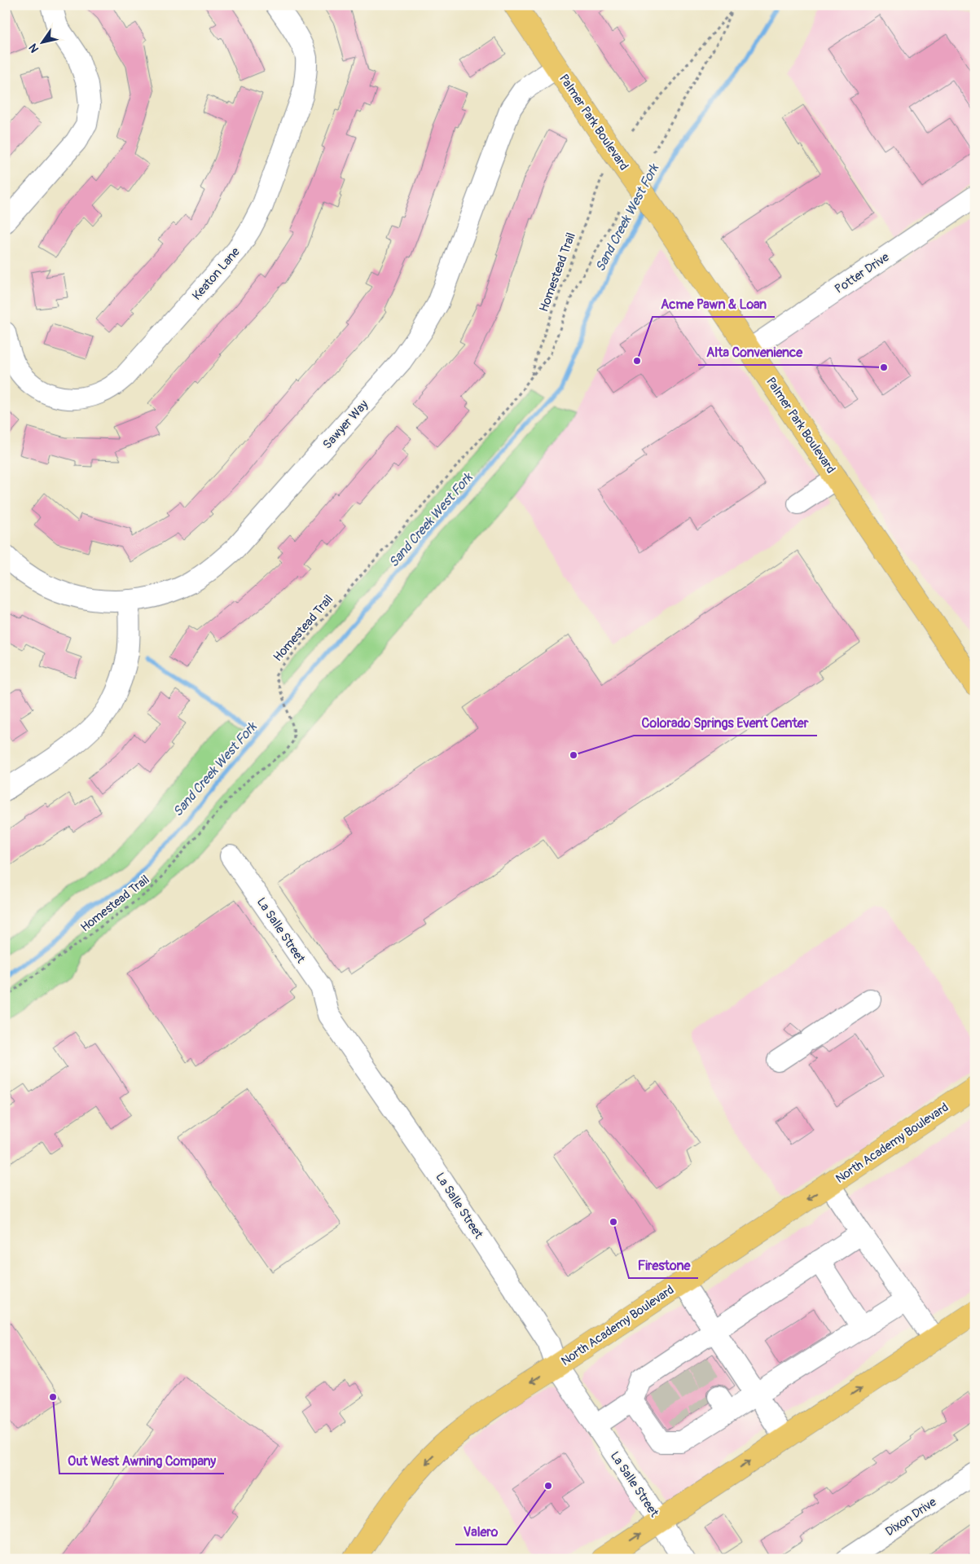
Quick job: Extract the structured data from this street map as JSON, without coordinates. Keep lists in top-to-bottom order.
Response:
{
  "streets": {
    "main road": ["Palmer Park Boulevard", "North Academy Boulevard"],
    "street": [
      "Potter Drive",
      "Keaton Lane",
      "Sawyer Way",
      "La Salle Street",
      "Dixon Drive"
    ],
    "path": ["Homestead Trail"]
  },
  "crossings": [
    ["Palmer Park Boulevard", "Potter Drive"],
    ["Palmer Park Boulevard", "Sawyer Way"],
    ["La Salle Street", "North Academy Boulevard"]
  ],
  "water": ["Sand Creek West Fork"],
  "places": [
    "Acme Pawn & Loan",
    "Alta Convenience",
    "Colorado Springs Event Center",
    "Firestone",
    "Out West Awning Company",
    "Valero"
  ],
  "north": "bottom left"
}
